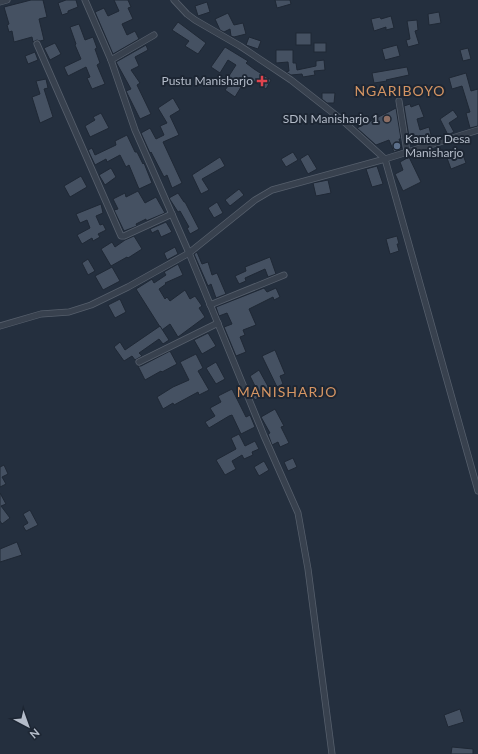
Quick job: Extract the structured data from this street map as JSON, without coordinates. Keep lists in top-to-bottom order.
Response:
{
  "districts": ["NGARIBOYO", "MANISHARJO"],
  "places": {
    "health": ["Pustu Manisharjo"],
    "other": ["SDN Manisharjo 1", "Kantor Desa Manisharjo"]
  },
  "north": "bottom right"
}
